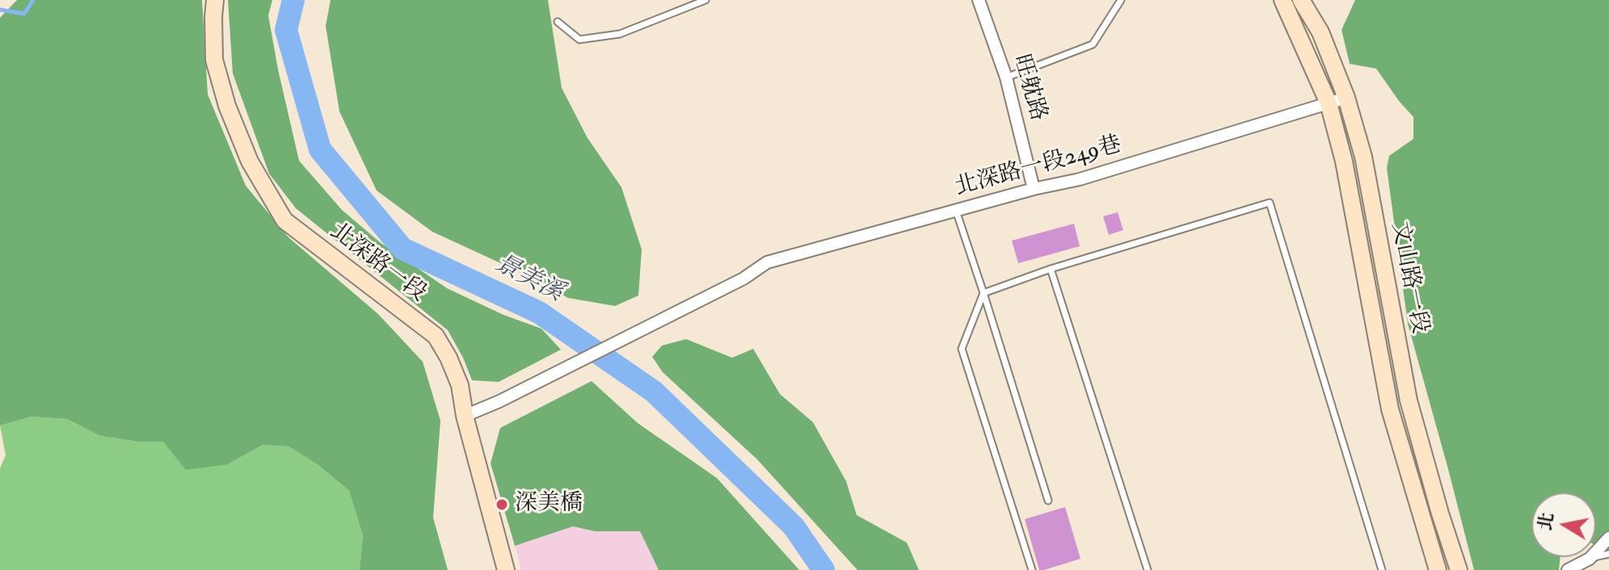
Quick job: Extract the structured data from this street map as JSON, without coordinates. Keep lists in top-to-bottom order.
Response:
{
  "streets": {
    "main road": ["北深路一段", "文山路一段"],
    "street": ["旺躭路", "北深路一段249巷"]
  },
  "crossings": [
    ["旺躭路", "北深路一段249巷"],
    ["北深路一段249巷", "北深路一段"],
    ["北深路一段249巷", "文山路一段"]
  ],
  "water": ["景美溪"],
  "places": ["深美橋"],
  "north": "left"
}
